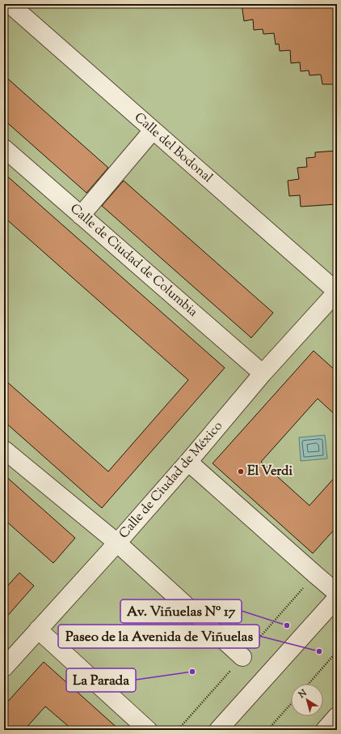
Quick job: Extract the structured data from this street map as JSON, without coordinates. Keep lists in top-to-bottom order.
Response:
{
  "streets": {
    "street": ["Calle del Bodonal", "Calle de Ciudad de Columbia", "Calle de Ciudad de México"]
  },
  "crossings": [
    ["Calle del Bodonal", "Calle de Ciudad de México"],
    ["Calle de Ciudad de Columbia", "Calle de Ciudad de México"]
  ],
  "places": [
    "El Verdi",
    "Av. Viñuelas Nº 17",
    "Paseo de la Avenida de Viñuelas",
    "La Parada"
  ],
  "north": "top left"
}
